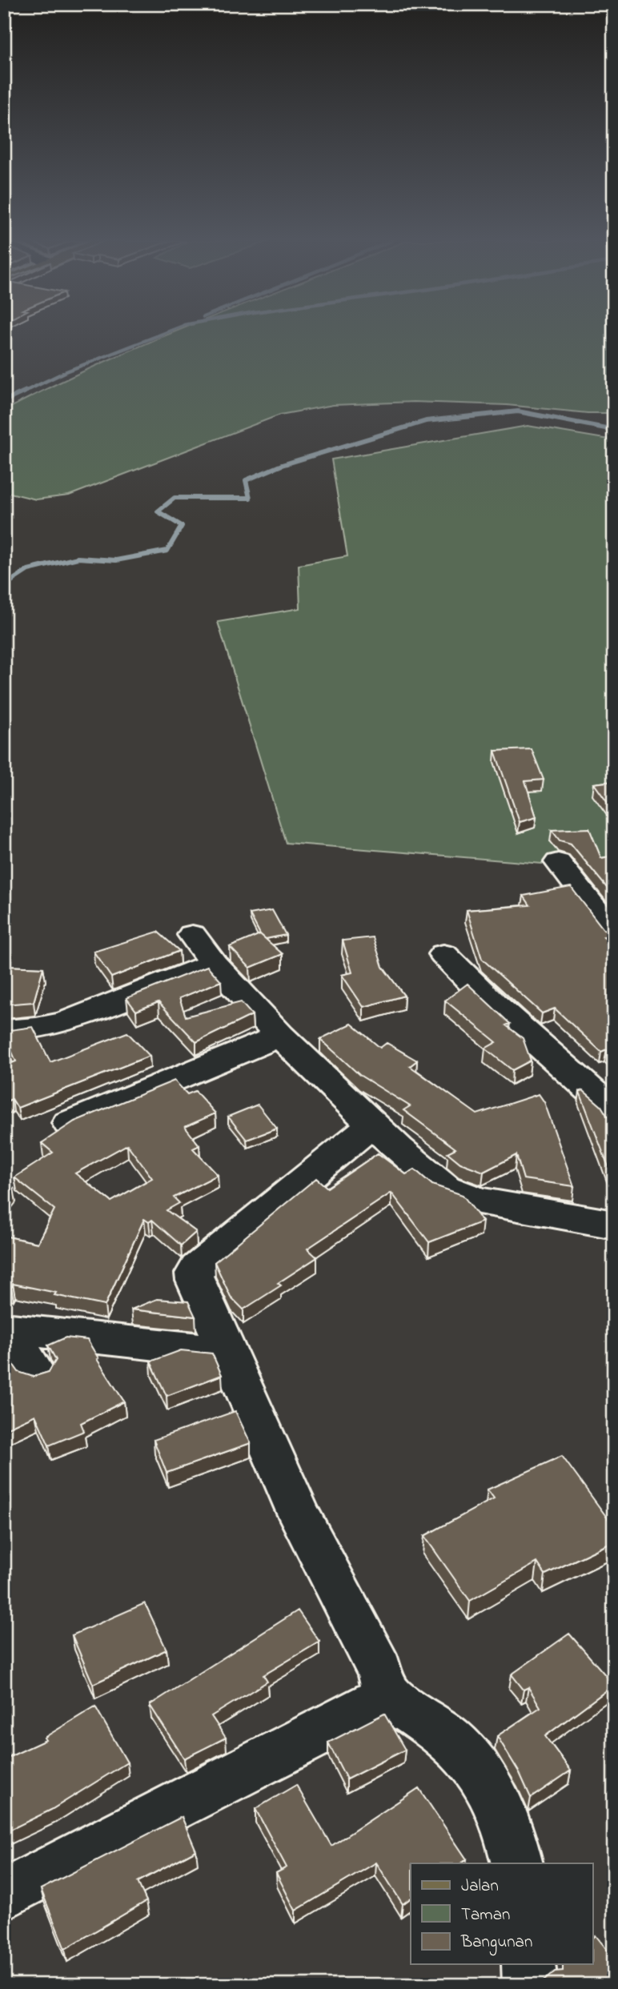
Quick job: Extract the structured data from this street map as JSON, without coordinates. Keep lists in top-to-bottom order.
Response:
{
  "legend": ["Jalan", "Taman", "Bangunan"]
}
